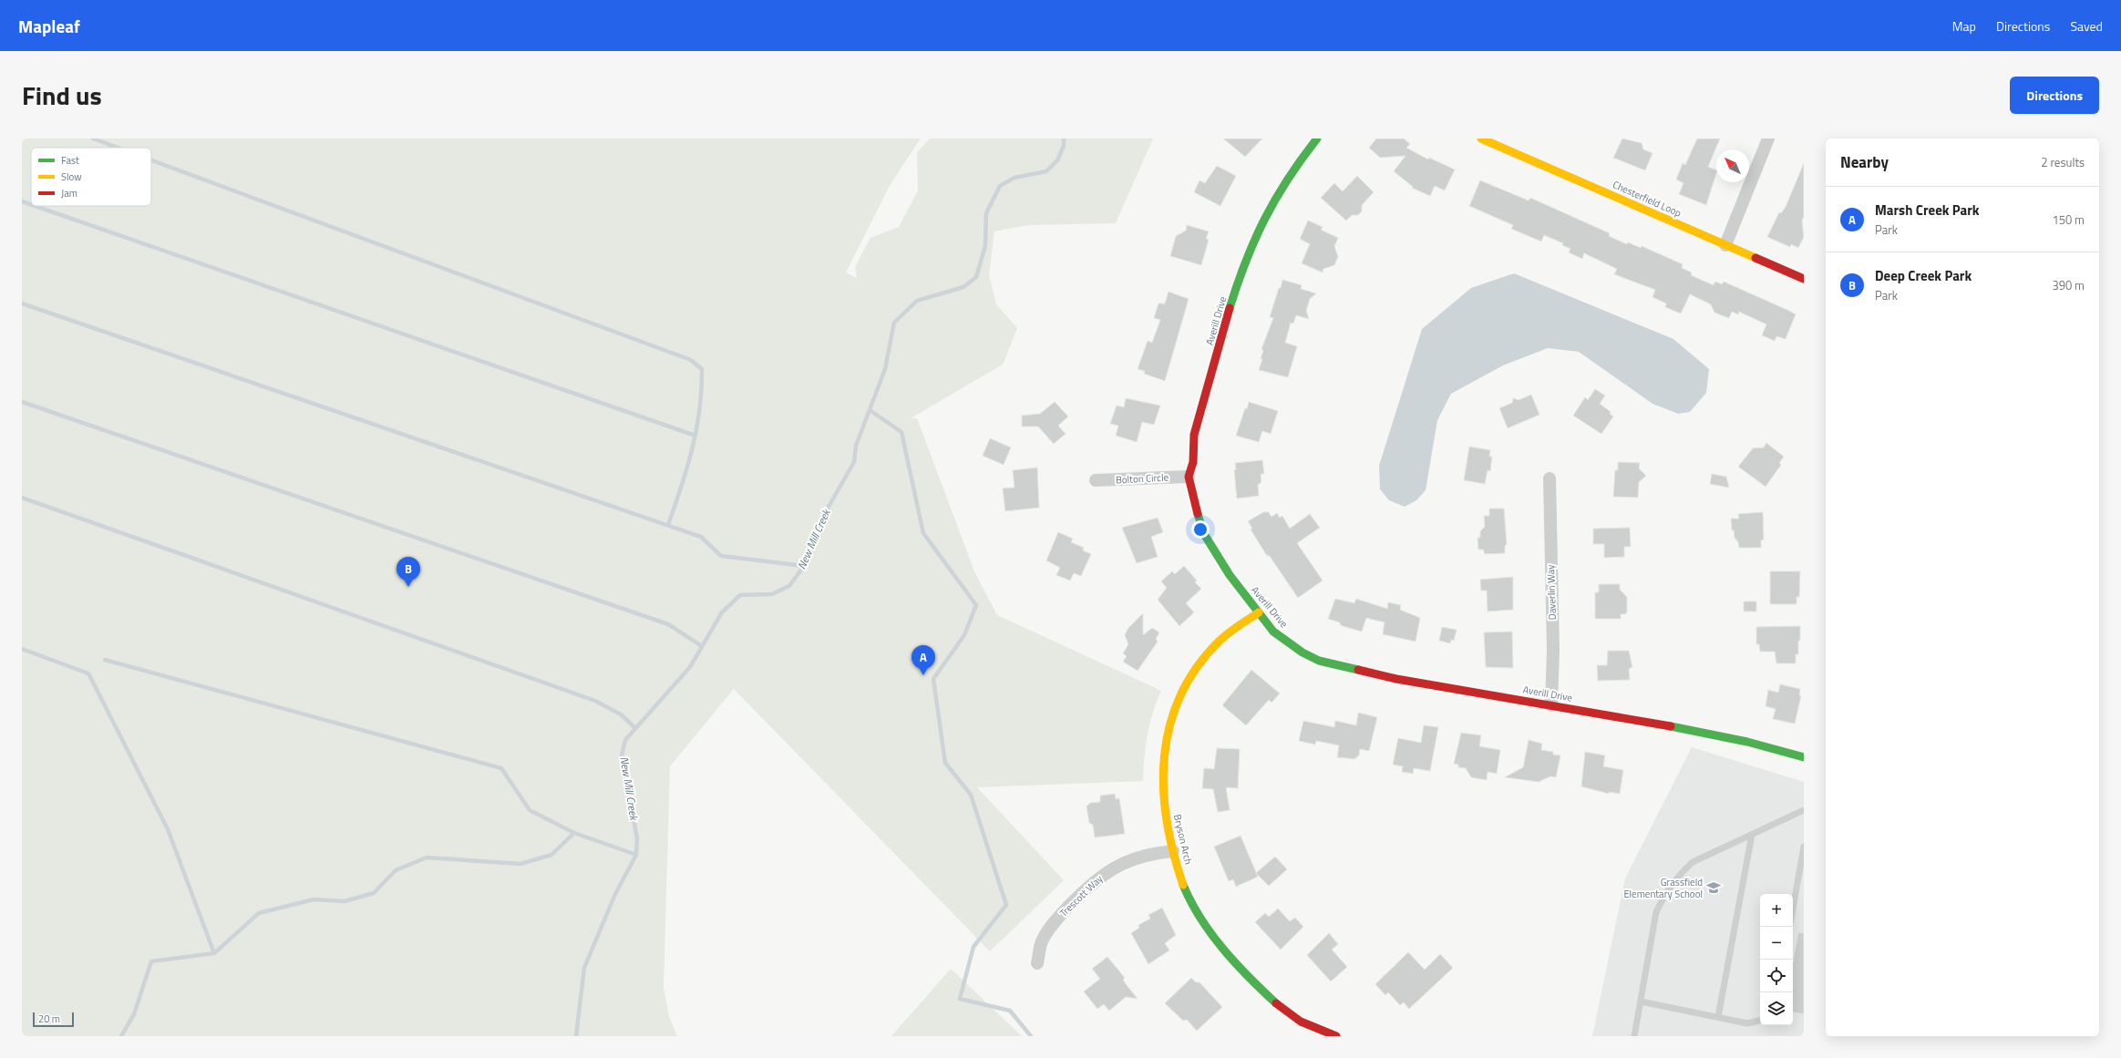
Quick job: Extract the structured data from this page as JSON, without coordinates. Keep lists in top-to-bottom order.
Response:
{
  "streets": {
    "street": [
      "Chesterfield Loop",
      "Averill Drive",
      "Bolton Circle",
      "Daverlin Way",
      "Bryson Arch",
      "Trescott Way"
    ]
  },
  "crossings": [
    ["Averill Drive", "Bolton Circle"],
    ["Averill Drive", "Daverlin Way"],
    ["Averill Drive", "Bryson Arch"],
    ["Bryson Arch", "Trescott Way"]
  ],
  "water": ["New Mill Creek"],
  "places": {
    "school or university": ["Grassfield Elementary School"]
  },
  "legend": ["Fast", "Slow", "Jam"],
  "scale_bar": "20 m",
  "north": "top left",
  "page": {
    "header": "Mapleaf",
    "nav": ["Map", "Directions", "Saved"],
    "title": "Find us",
    "buttons": "Directions",
    "heading": ["Nearby", "2 results"],
    "list": [
      {
        "mark": "A",
        "name": "Marsh Creek Park",
        "note": "Park",
        "value": "150 m"
      },
      {
        "mark": "B",
        "name": "Deep Creek Park",
        "note": "Park",
        "value": "390 m"
      }
    ],
    "pins": ["B", "A"],
    "map_buttons": ["+", "−"],
    "scale": "20 m"
  }
}
